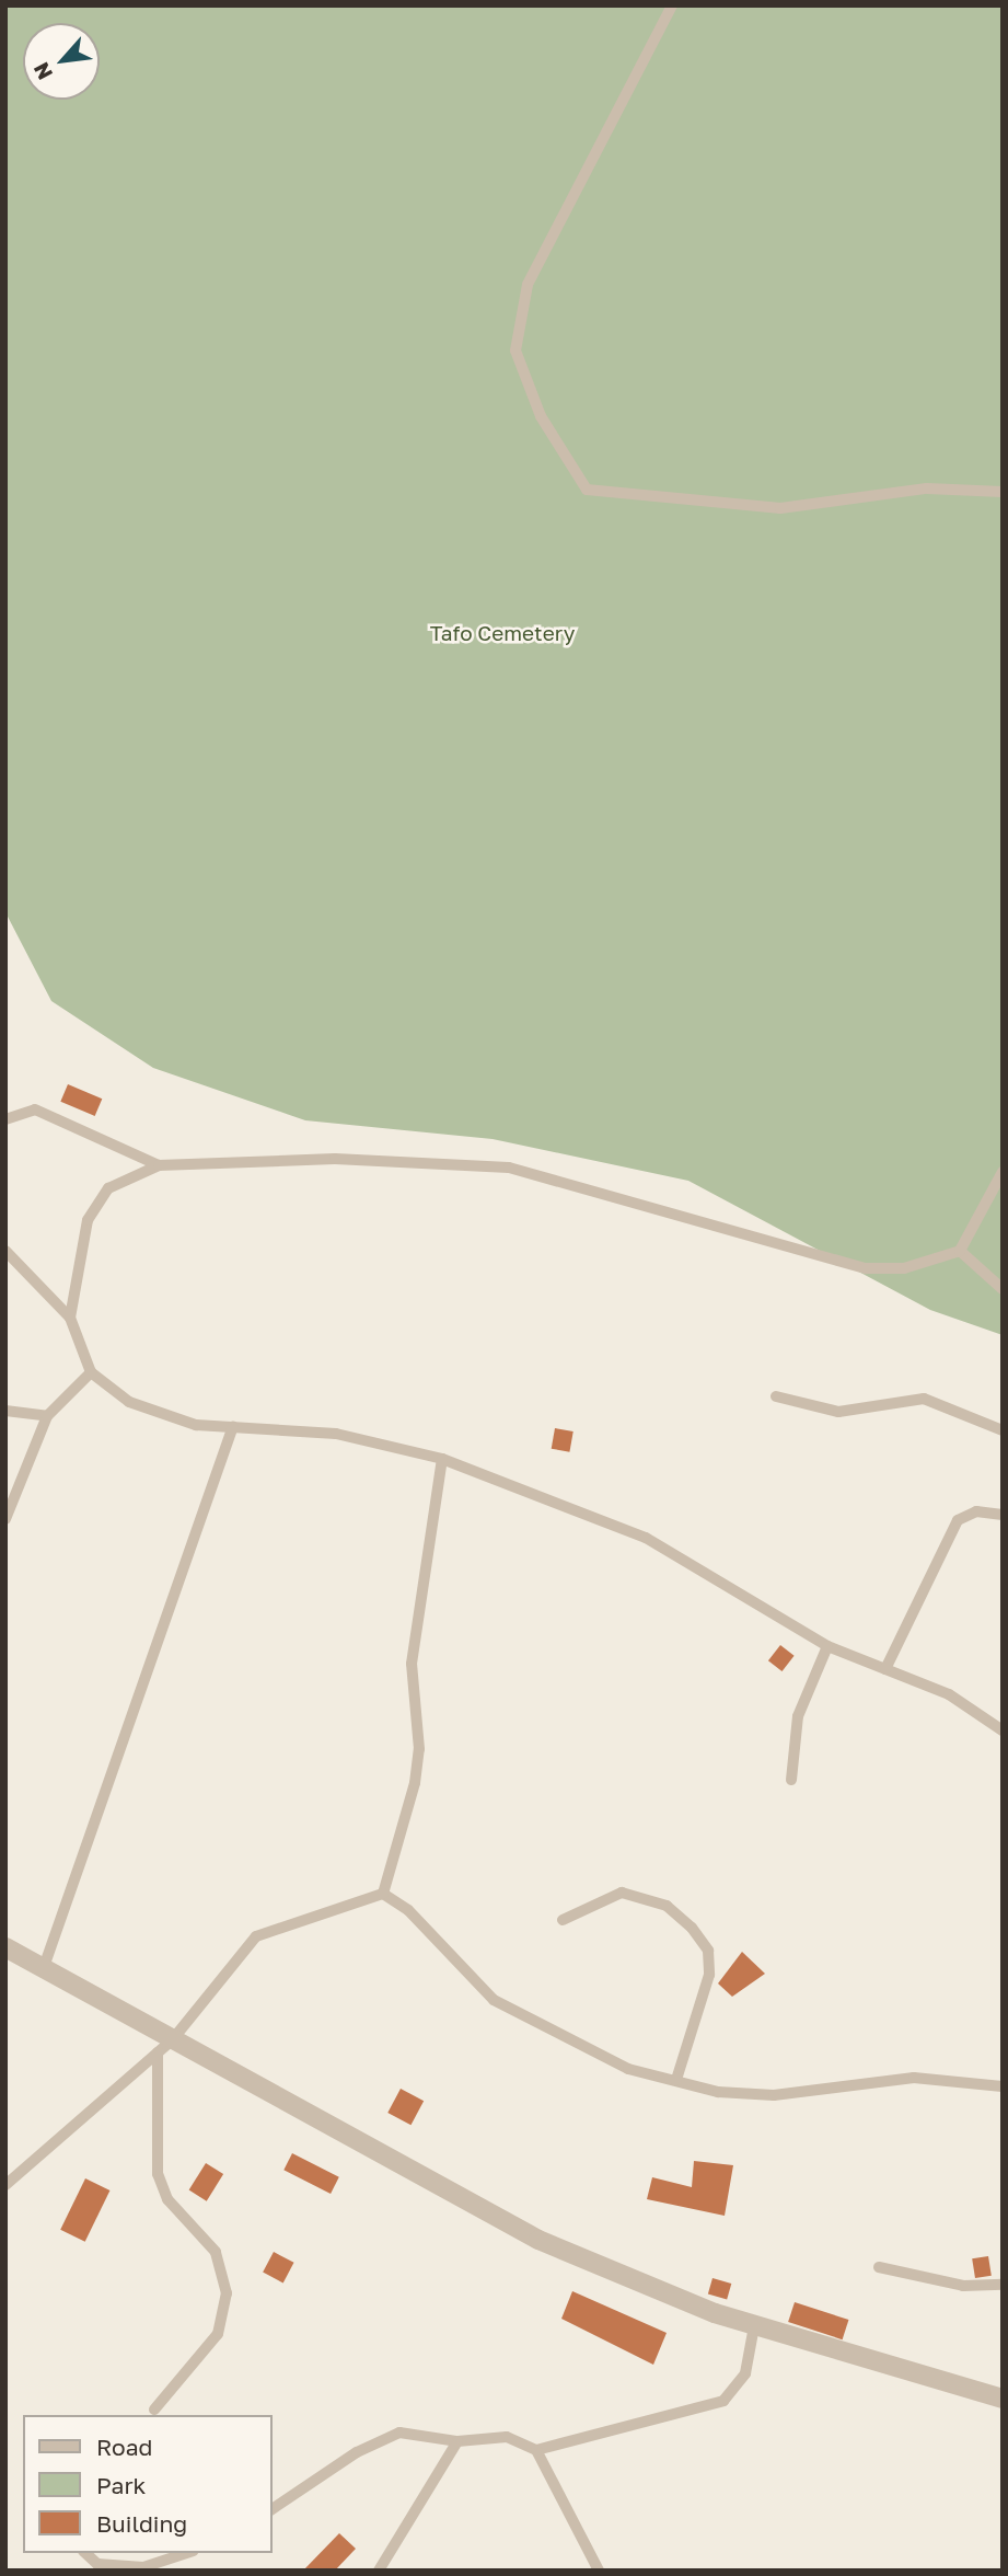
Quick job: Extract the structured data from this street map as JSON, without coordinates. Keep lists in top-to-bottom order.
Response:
{
  "parks": ["Tafo Cemetery"],
  "legend": ["Road", "Park", "Building"],
  "north": "bottom left"
}
